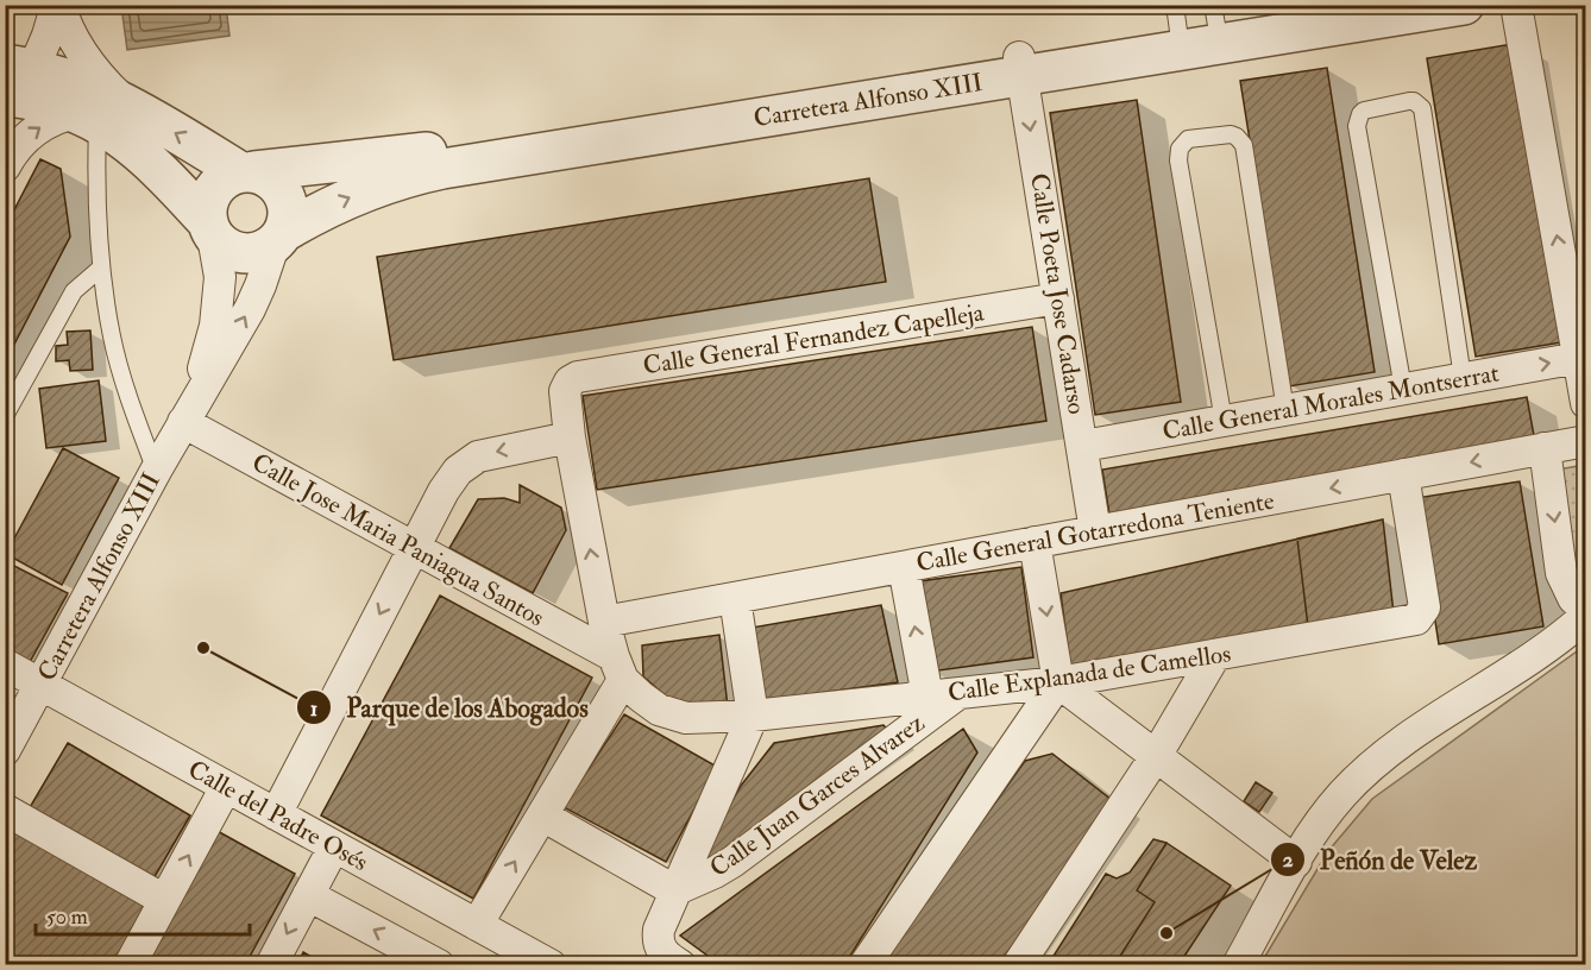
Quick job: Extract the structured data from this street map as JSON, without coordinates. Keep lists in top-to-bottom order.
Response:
{
  "streets": {
    "street": [
      "Carretera Alfonso XIII",
      "Calle Poeta Jose Cadarso",
      "Calle General Fernandez Capelleja",
      "Calle General Morales Montserrat",
      "Calle General Gotarredona Teniente",
      "Calle Jose Maria Paniagua Santos",
      "Calle Explanada de Camellos",
      "Calle Juan Garces Alvarez",
      "Calle del Padre Osés"
    ]
  },
  "crossings": [
    ["Carretera Alfonso XIII", "Calle Poeta Jose Cadarso"],
    ["Carretera Alfonso XIII", "Calle Jose Maria Paniagua Santos"],
    ["Carretera Alfonso XIII", "Calle del Padre Osés"],
    ["Calle Poeta Jose Cadarso", "Calle General Fernandez Capelleja"],
    ["Calle Poeta Jose Cadarso", "Calle General Morales Montserrat"],
    ["Calle Poeta Jose Cadarso", "Calle General Gotarredona Teniente"],
    ["Calle General Gotarredona Teniente", "Calle Explanada de Camellos"],
    ["Calle Jose Maria Paniagua Santos", "Calle Explanada de Camellos"],
    ["Calle Explanada de Camellos", "Calle Juan Garces Alvarez"]
  ],
  "one_way": ["Calle Poeta Jose Cadarso", "Calle General Gotarredona Teniente"],
  "places": ["Parque de los Abogados", "Peñón de Velez"],
  "scale_bar": "50 m"
}
